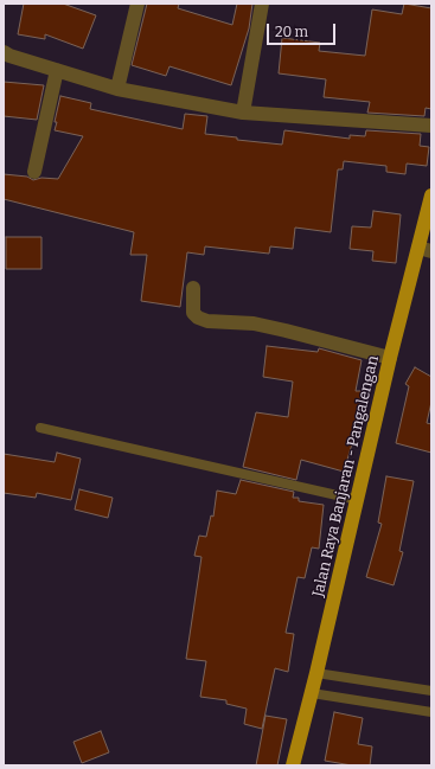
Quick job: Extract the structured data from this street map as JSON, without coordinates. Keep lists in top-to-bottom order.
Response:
{
  "streets": {
    "main road": ["Jalan Raya Banjaran - Pangalengan"]
  },
  "scale_bar": "20 m"
}
